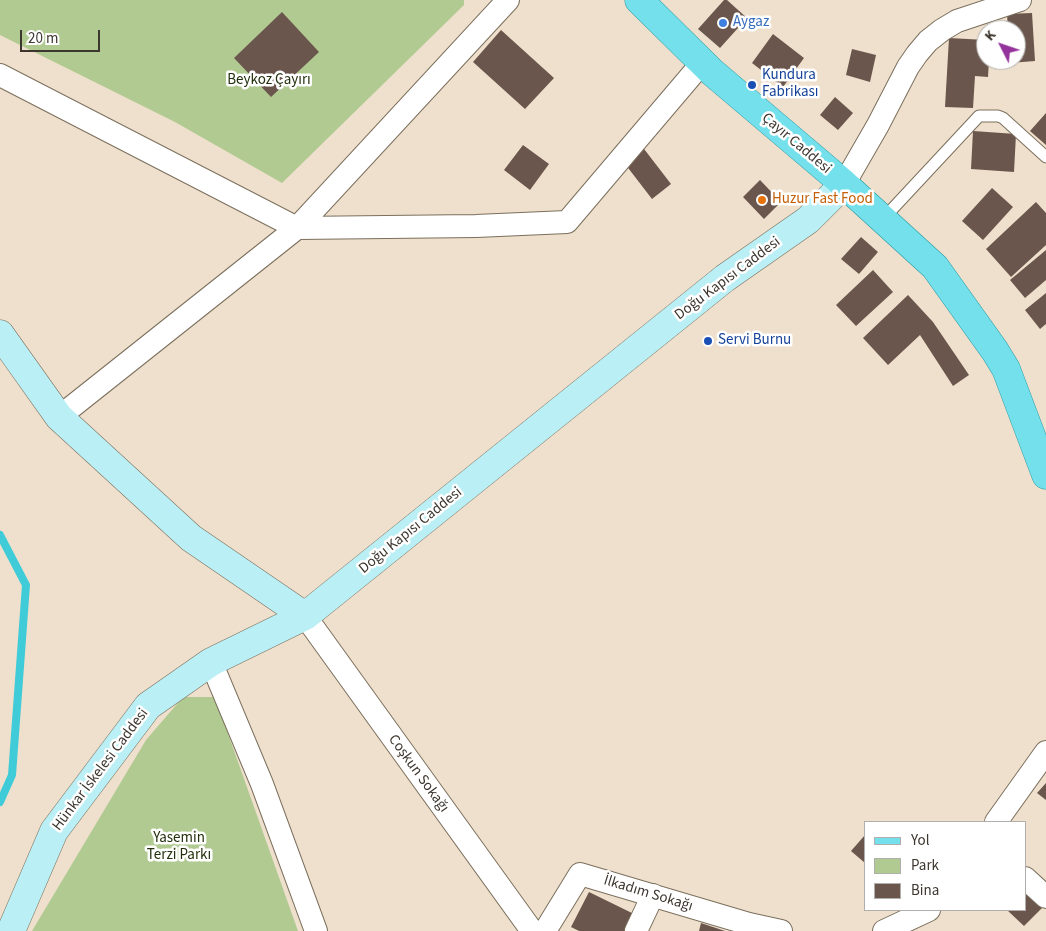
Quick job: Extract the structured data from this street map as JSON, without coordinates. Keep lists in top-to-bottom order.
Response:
{
  "streets": {
    "main road": ["Çayır Caddesi"],
    "street": [
      "Doğu Kapısı Caddesi",
      "Hünkar İskelesi Caddesi",
      "Coşkun Sokağı",
      "İlkadım Sokağı"
    ]
  },
  "crossings": [
    ["Çayır Caddesi", "Doğu Kapısı Caddesi"],
    ["Doğu Kapısı Caddesi", "Hünkar İskelesi Caddesi"],
    ["Doğu Kapısı Caddesi", "Coşkun Sokağı"]
  ],
  "parks": ["Beykoz Çayırı", "Yasemin Terzi Parkı"],
  "places": [
    "Aygaz",
    "Kundura Fabrikası",
    "Huzur Fast Food",
    "Servi Burnu"
  ],
  "legend": ["Yol", "Park", "Bina"],
  "scale_bar": "20 m",
  "north": "top left"
}
